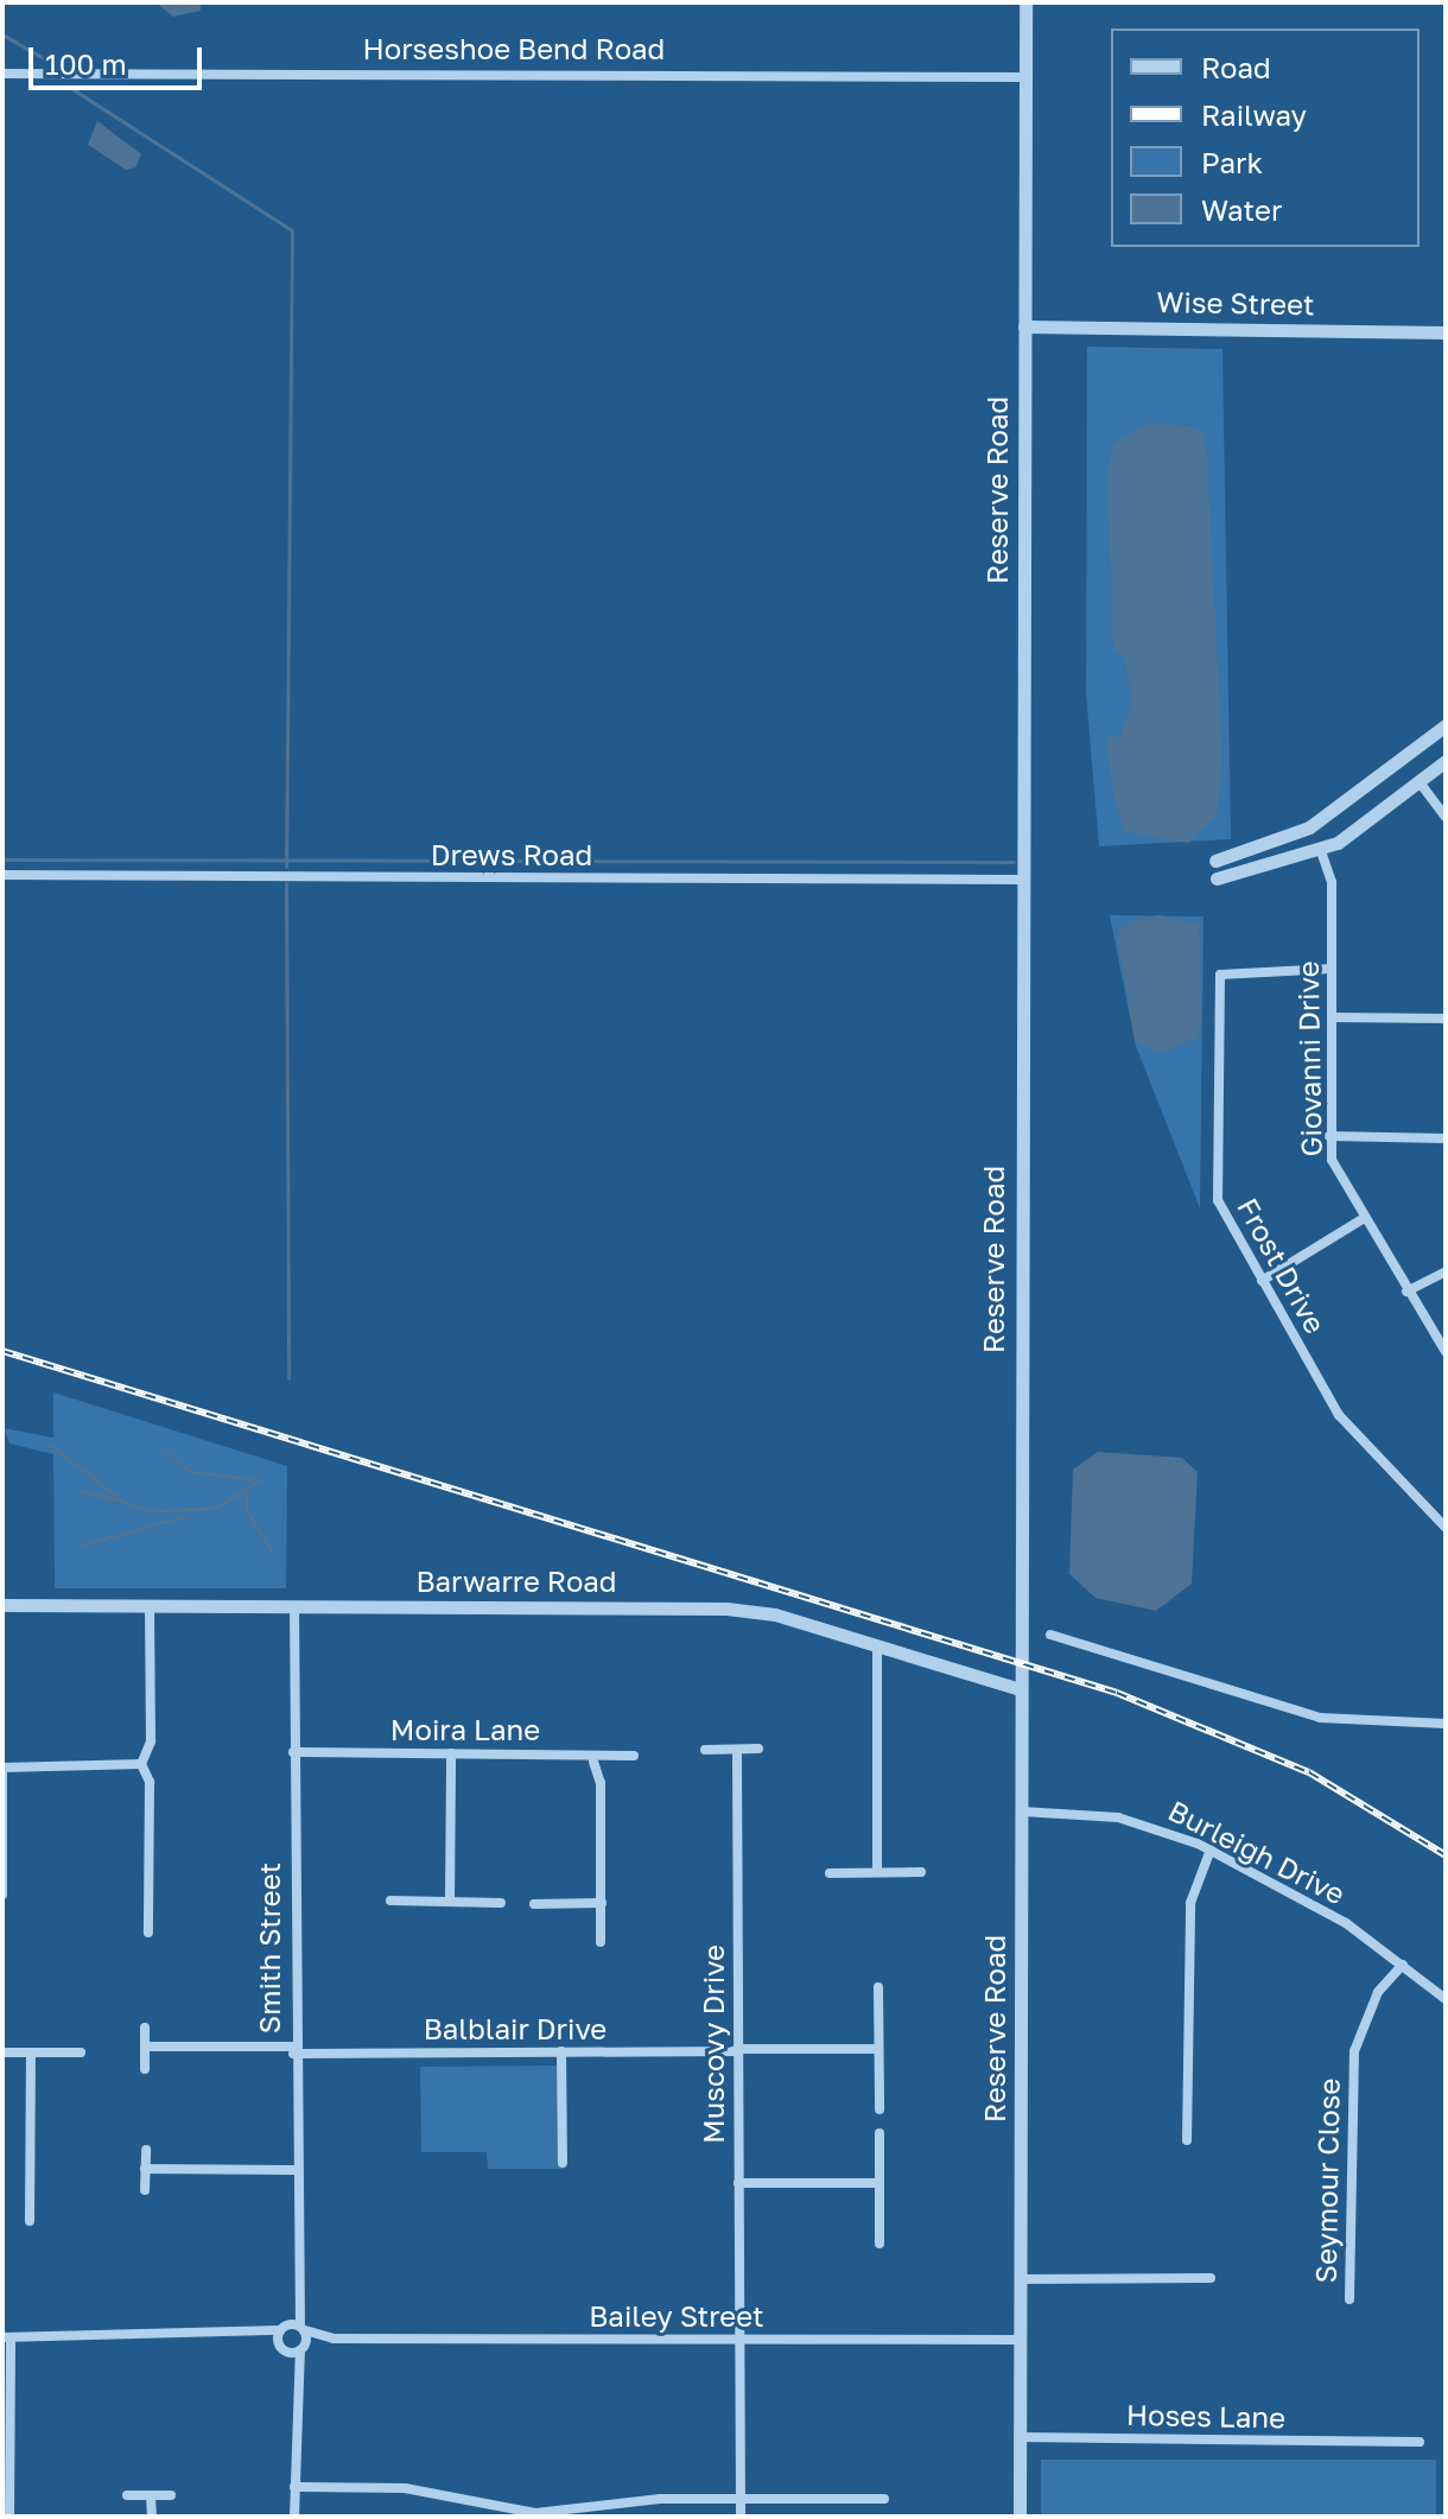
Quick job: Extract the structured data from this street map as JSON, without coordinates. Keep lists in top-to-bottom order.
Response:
{
  "streets": {
    "street": [
      "Horseshoe Bend Road",
      "Wise Street",
      "Reserve Road",
      "Drews Road",
      "Giovanni Drive",
      "Frost Drive",
      "Barwarre Road",
      "Moira Lane",
      "Burleigh Drive",
      "Smith Street",
      "Balblair Drive",
      "Muscovy Drive",
      "Seymour Close",
      "Bailey Street",
      "Hoses Lane"
    ]
  },
  "crossings": [
    ["Horseshoe Bend Road", "Reserve Road"],
    ["Wise Street", "Reserve Road"],
    ["Reserve Road", "Drews Road"],
    ["Reserve Road", "Barwarre Road"],
    ["Reserve Road", "Burleigh Drive"],
    ["Reserve Road", "Bailey Street"],
    ["Reserve Road", "Hoses Lane"],
    ["Giovanni Drive", "Frost Drive"],
    ["Barwarre Road", "Smith Street"],
    ["Moira Lane", "Smith Street"],
    ["Burleigh Drive", "Seymour Close"],
    ["Smith Street", "Balblair Drive"],
    ["Smith Street", "Bailey Street"],
    ["Balblair Drive", "Muscovy Drive"],
    ["Muscovy Drive", "Bailey Street"]
  ],
  "legend": [
    "Road",
    "Railway",
    "Park",
    "Water"
  ],
  "scale_bar": "100 m"
}
